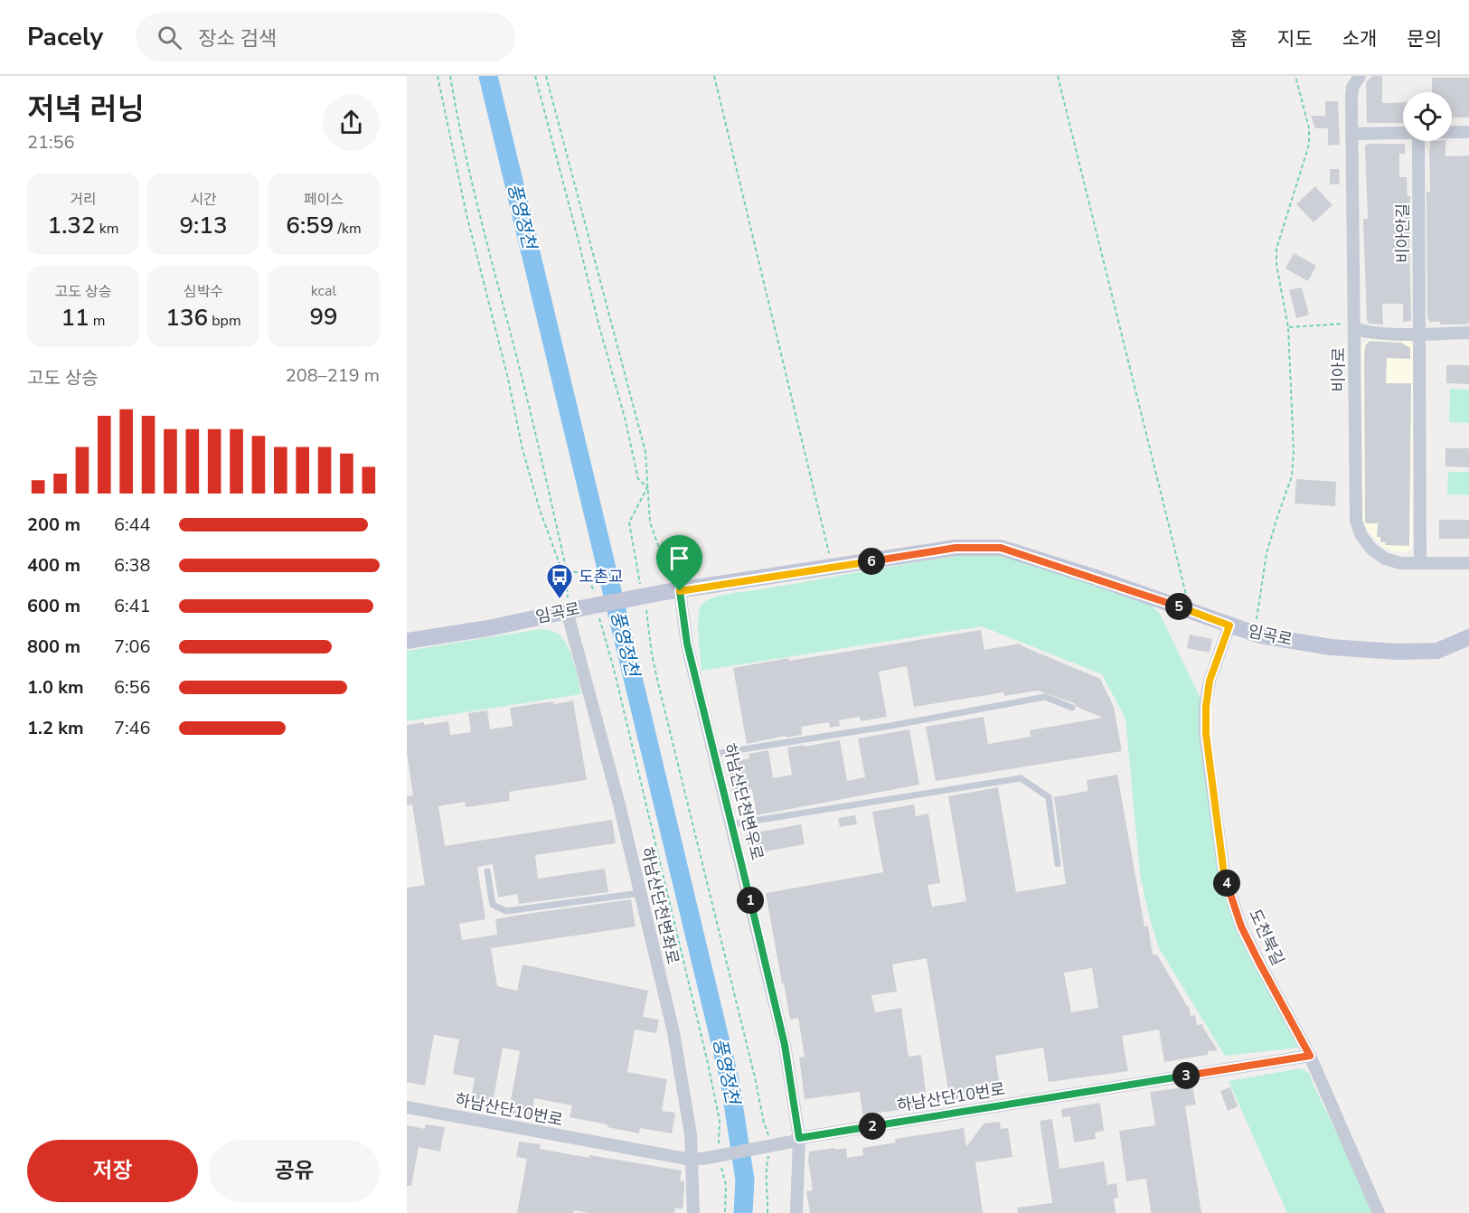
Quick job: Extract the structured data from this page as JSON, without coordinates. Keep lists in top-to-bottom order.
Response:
{
  "streets": {
    "main road": ["임곡로"],
    "street": [
      "비아안길",
      "비아로",
      "하남산단천변우로",
      "하남산단천변좌로",
      "도천북길",
      "하남산단10번로"
    ]
  },
  "crossings": [
    ["임곡로", "하남산단천변우로"],
    ["임곡로", "하남산단천변좌로"],
    ["임곡로", "도천북길"],
    ["하남산단천변우로", "하남산단10번로"],
    ["하남산단천변좌로", "하남산단10번로"],
    ["도천북길", "하남산단10번로"]
  ],
  "water": ["풍영정천"],
  "places": {
    "bus stop": ["도촌교"]
  },
  "page": {
    "header": "Pacely",
    "search": "장소 검색",
    "nav": [
      "홈",
      "지도",
      "소개",
      "문의"
    ],
    "heading": ["저녁 러닝", "21:56"],
    "stats": [
      ["거리", "1.32 km"],
      ["시간", "9:13"],
      ["페이스", "6:59 /km"],
      ["고도 상승", "11 m"],
      ["심박수", "136 bpm"],
      ["kcal", "99"]
    ],
    "chart": ["고도 상승", "208–219 m"],
    "list": [
      {
        "name": "200 m",
        "note": "6:44"
      },
      {
        "name": "400 m",
        "note": "6:38"
      },
      {
        "name": "600 m",
        "note": "6:41"
      },
      {
        "name": "800 m",
        "note": "7:06"
      },
      {
        "name": "1.0 km",
        "note": "6:56"
      },
      {
        "name": "1.2 km",
        "note": "7:46"
      }
    ],
    "pins": [
      "6",
      "5",
      "4",
      "1",
      "3",
      "2"
    ],
    "buttons": ["저장", "공유"]
  }
}
